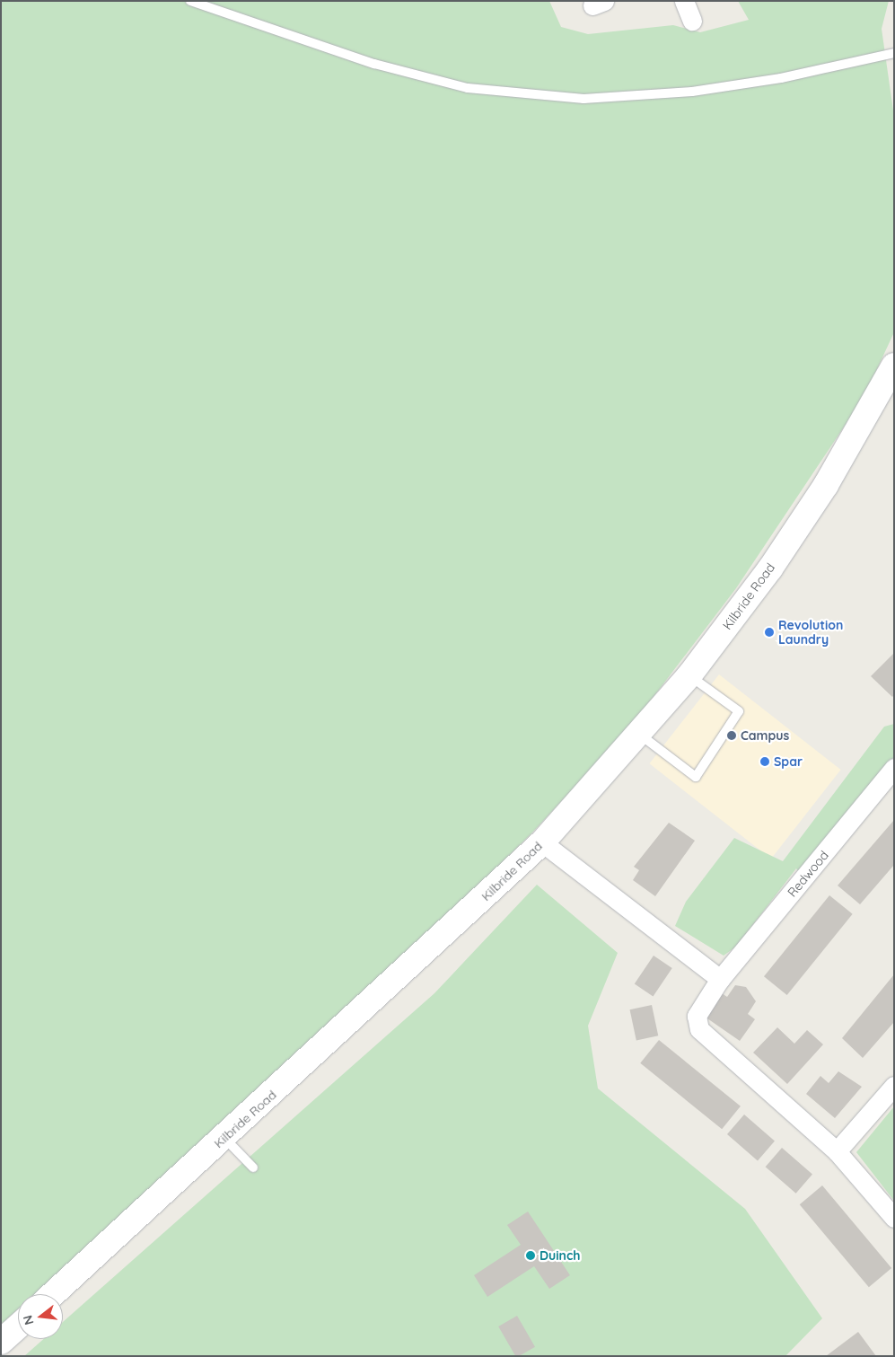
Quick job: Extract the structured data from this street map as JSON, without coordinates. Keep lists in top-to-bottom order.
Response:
{
  "streets": {
    "street": ["Kilbride Road", "Redwood"]
  },
  "places": [
    "Revolution Laundry",
    "Campus",
    "Spar",
    "Duinch"
  ],
  "north": "left"
}
